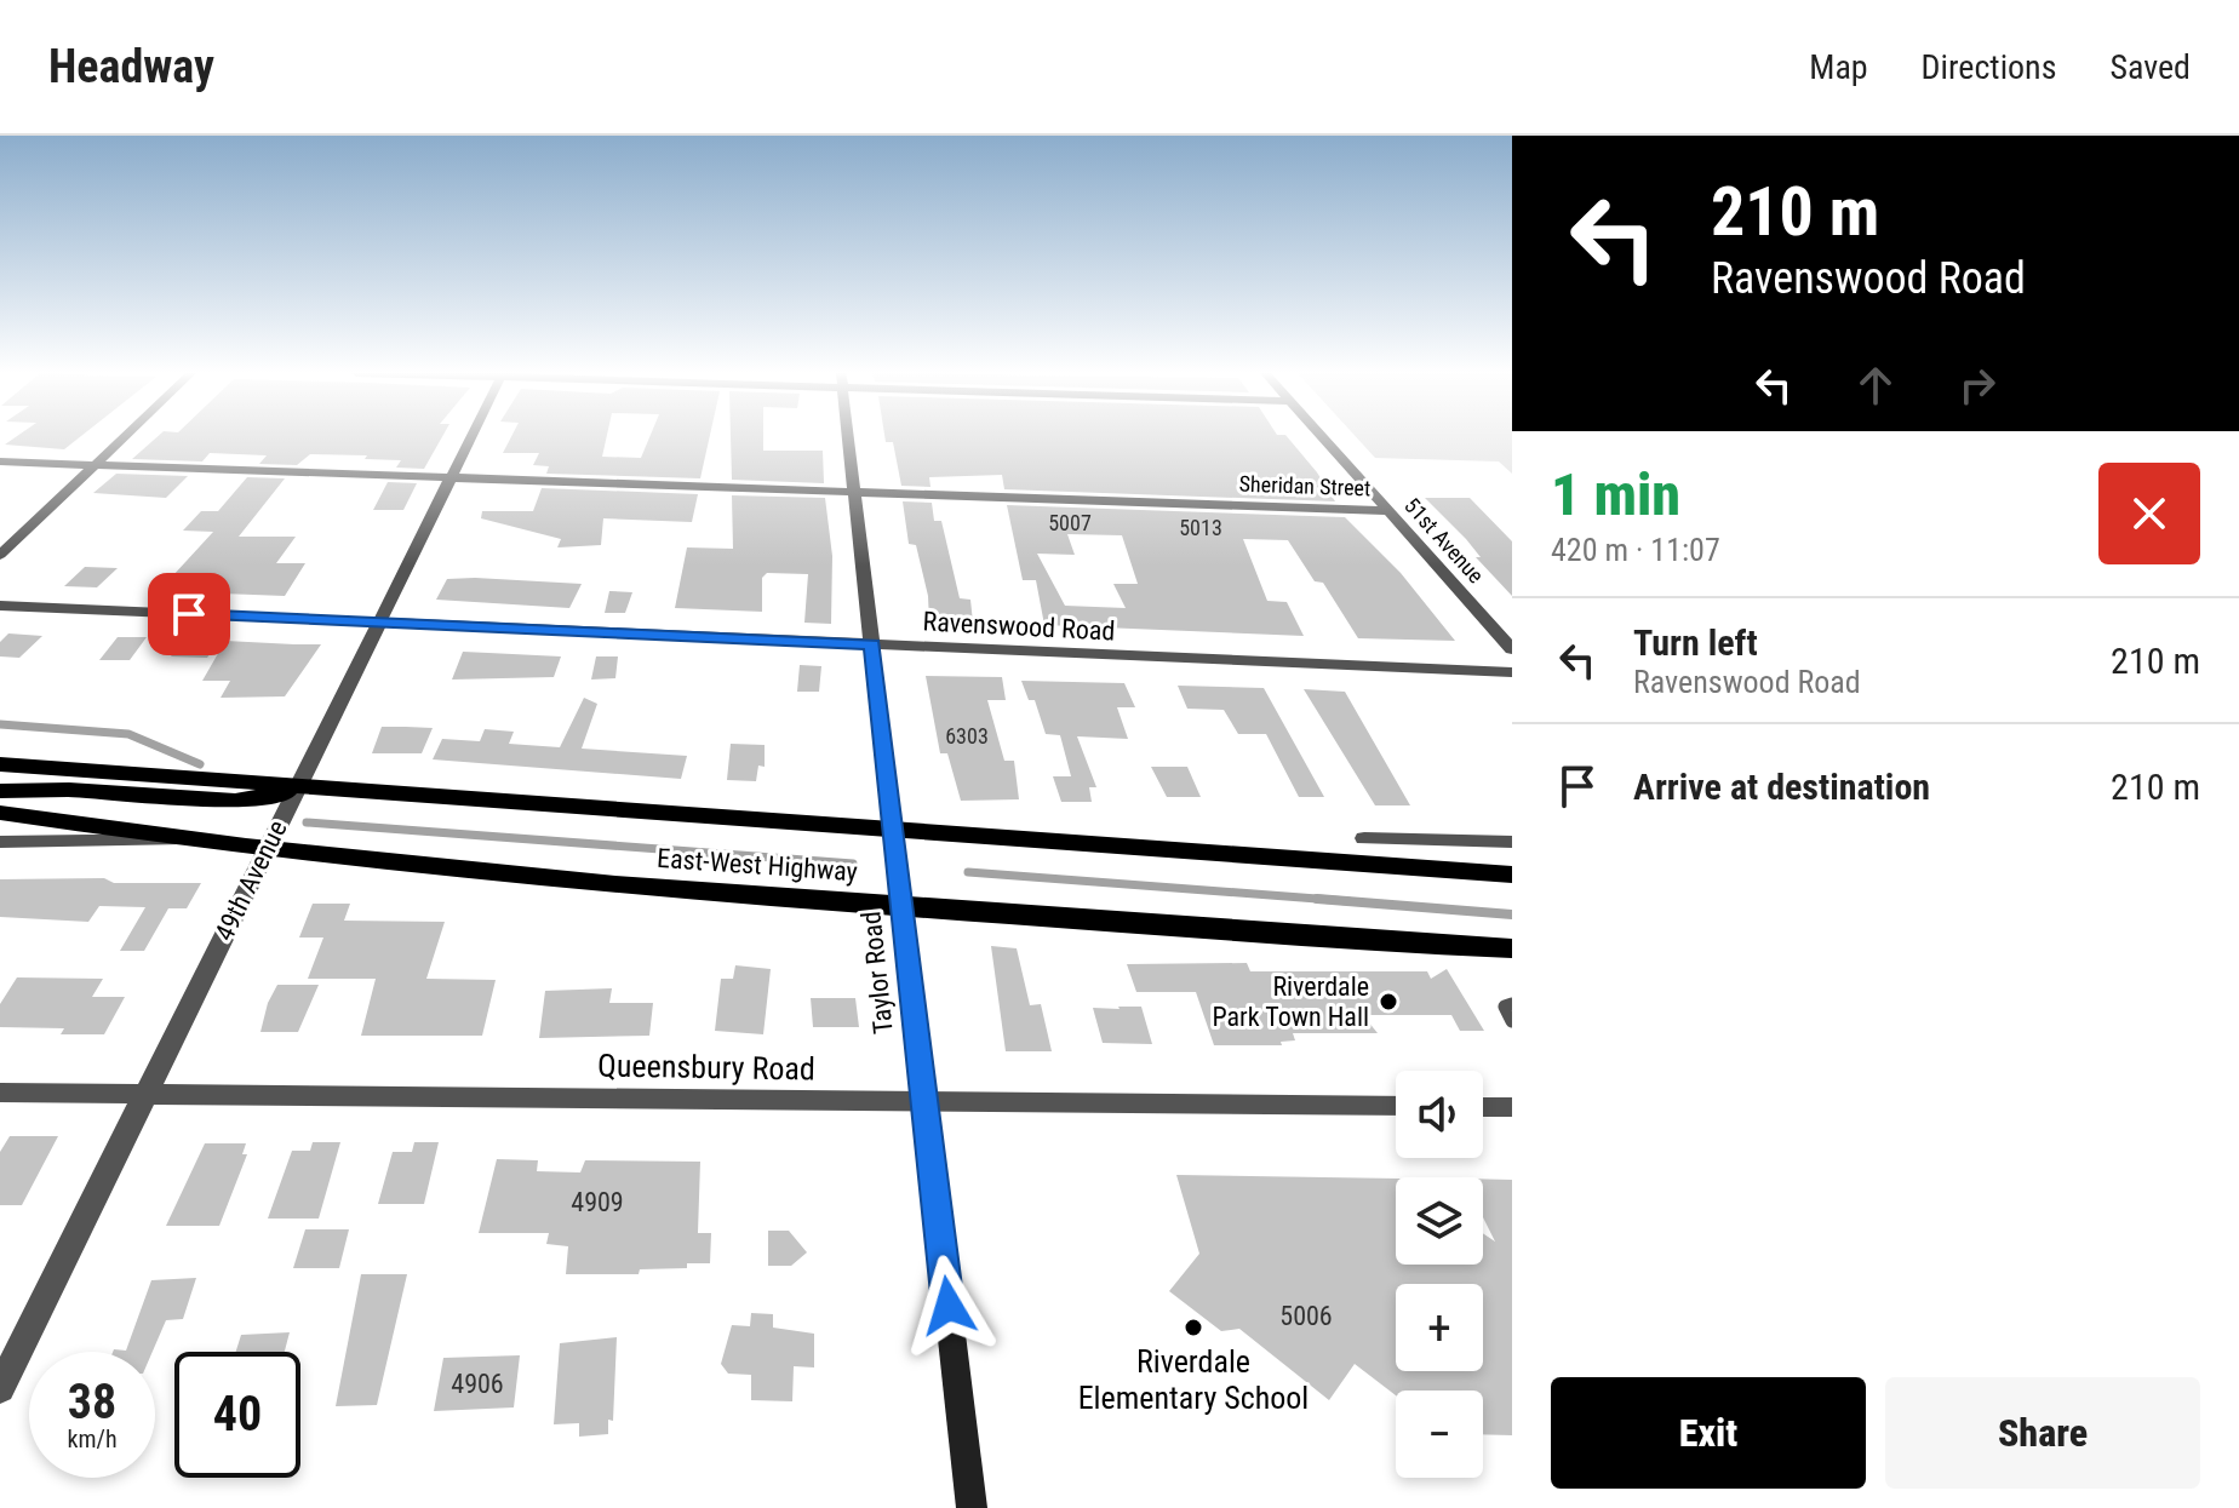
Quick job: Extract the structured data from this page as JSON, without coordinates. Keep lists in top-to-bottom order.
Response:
{
  "streets": {
    "main road": ["East-West Highway"],
    "street": [
      "Sheridan Street",
      "51st Avenue",
      "Ravenswood Road",
      "49th Avenue",
      "Taylor Road",
      "Queensbury Road"
    ]
  },
  "crossings": [
    ["Sheridan Street", "51st Avenue"],
    ["Sheridan Street", "49th Avenue"],
    ["Sheridan Street", "Taylor Road"],
    ["Ravenswood Road", "49th Avenue"],
    ["Ravenswood Road", "Taylor Road"],
    ["East-West Highway", "49th Avenue"],
    ["East-West Highway", "Taylor Road"],
    ["49th Avenue", "Queensbury Road"],
    ["Taylor Road", "Queensbury Road"]
  ],
  "places": ["Riverdale Park Town Hall", "Riverdale Elementary School"],
  "house_numbers": [
    "5007",
    "5013",
    "6303",
    "4909",
    "5006",
    "4906"
  ],
  "page": {
    "header": "Headway",
    "nav": ["Map", "Directions", "Saved"],
    "turn": ["210 m", "Ravenswood Road"],
    "heading": ["1 min", "420 m · 11:07"],
    "list": [
      {
        "name": "Turn left",
        "note": "Ravenswood Road",
        "value": "210 m"
      },
      {
        "name": "Arrive at destination",
        "value": "210 m"
      }
    ],
    "map_buttons": ["+", "−"],
    "speed": "38 km/h",
    "limit": "40",
    "buttons": ["Exit", "Share"]
  }
}
